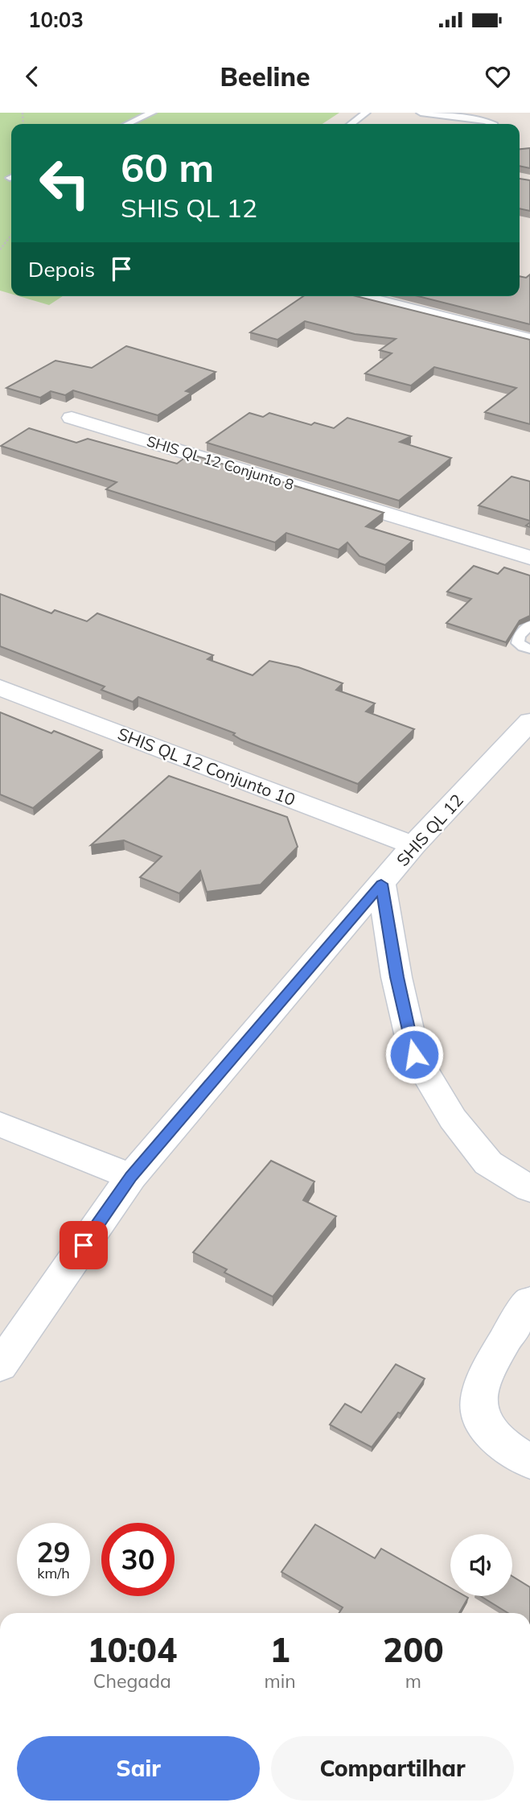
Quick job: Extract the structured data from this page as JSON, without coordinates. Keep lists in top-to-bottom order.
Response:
{
  "streets": {
    "street": ["SHIS QL 12 Conjunto 8", "SHIS QL 12 Conjunto 10", "SHIS QL 12"]
  },
  "crossings": [
    ["SHIS QL 12 Conjunto 10", "SHIS QL 12"]
  ],
  "page": {
    "status": "10:03",
    "header": "Beeline",
    "turn": ["60 m", "SHIS QL 12"],
    "then": "Depois",
    "speed": "29 km/h",
    "limit": "30",
    "eta": [
      "10:04",
      "Chegada",
      "1",
      "min",
      "200",
      "m"
    ],
    "buttons": ["Sair", "Compartilhar"]
  }
}
